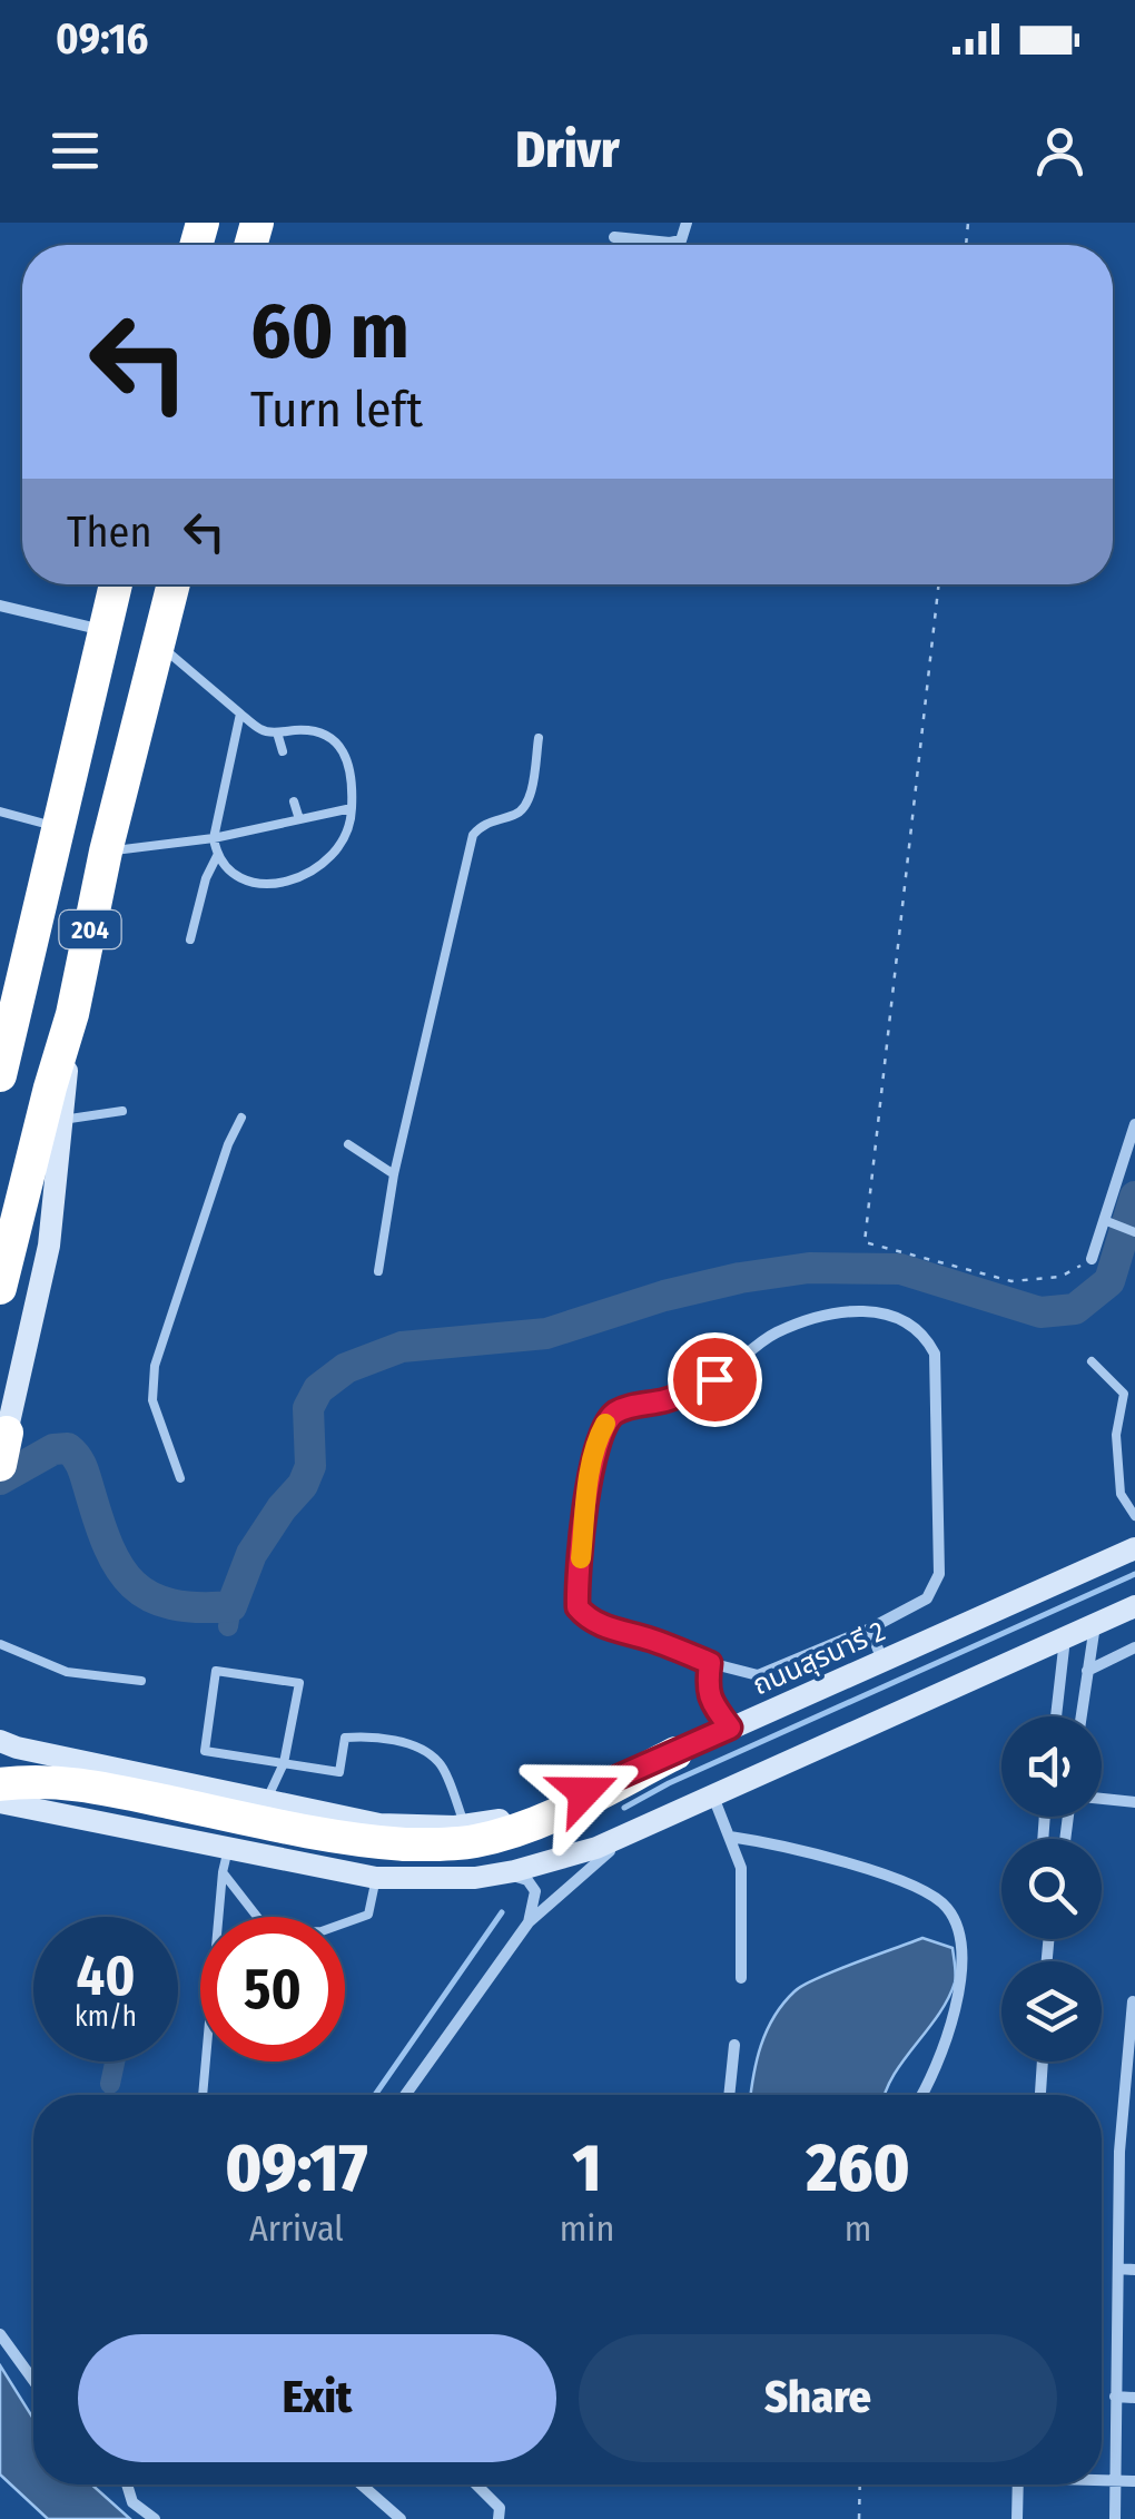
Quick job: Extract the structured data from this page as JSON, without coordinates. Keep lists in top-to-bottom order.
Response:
{
  "streets": {
    "highway": ["204"],
    "main road": ["ถนนสุรนารี 2"]
  },
  "page": {
    "status": "09:16",
    "header": "Drivr",
    "turn": ["60 m", "Turn left"],
    "then": "Then",
    "speed": "40 km/h",
    "limit": "50",
    "eta": [
      "09:17",
      "Arrival",
      "1",
      "min",
      "260",
      "m"
    ],
    "buttons": ["Exit", "Share"]
  }
}
